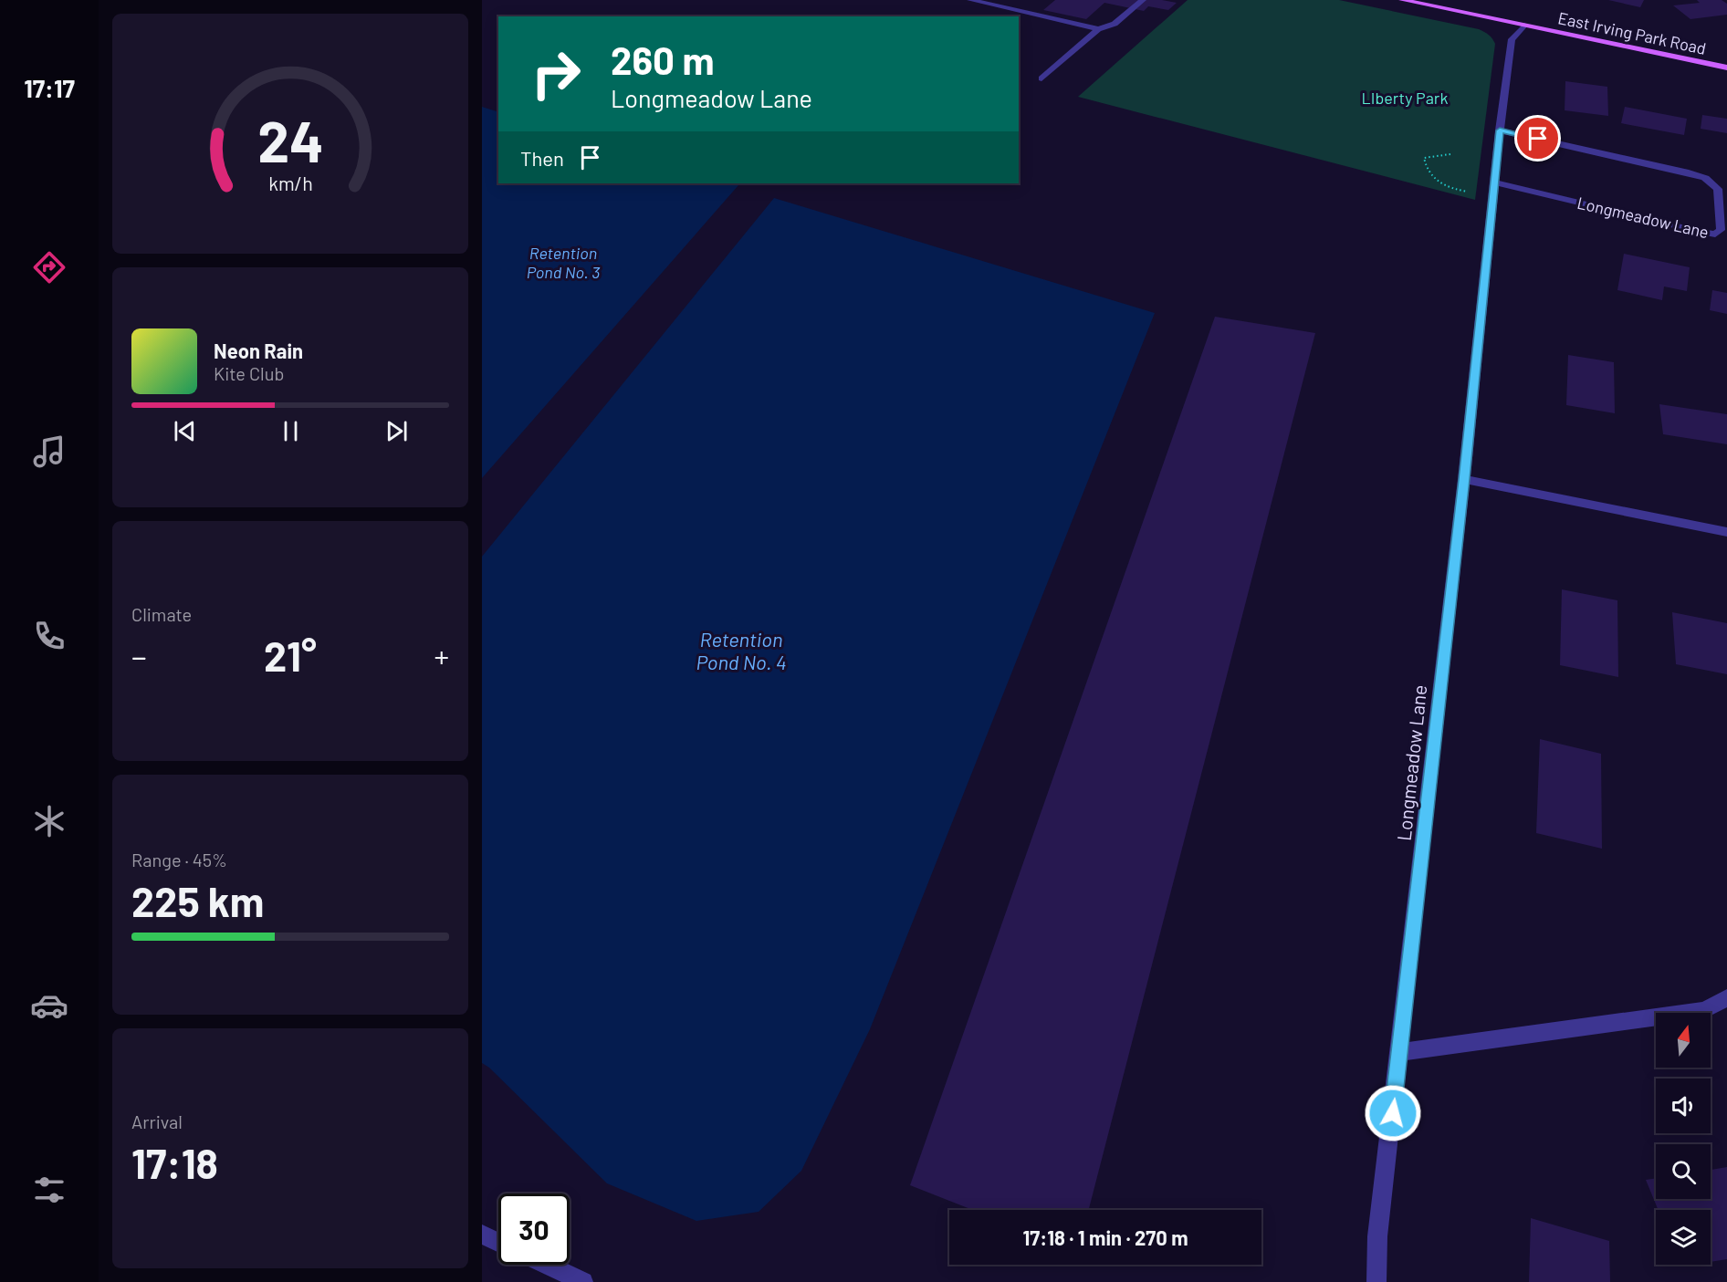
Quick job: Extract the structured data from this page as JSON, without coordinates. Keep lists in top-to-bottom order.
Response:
{
  "streets": {
    "main road": ["East Irving Park Road"],
    "street": ["Longmeadow Lane"]
  },
  "crossings": [
    ["East Irving Park Road", "Longmeadow Lane"]
  ],
  "water": ["Retention Pond No. 3", "Retention Pond No. 4"],
  "parks": ["LIberty Park"],
  "north": "top",
  "page": {
    "tabs": "17:17",
    "turn": ["260 m", "Longmeadow Lane"],
    "then": "Then",
    "song": ["Neon Rain", "Kite Club"],
    "tile": [
      "Climate",
      ["Range · 45%", "225 km"],
      ["Arrival", "17:18"]
    ],
    "heat": ["−", "21°", "+"],
    "limit": "30",
    "trip": "17:18 · 1 min · 270 m",
    "gauge": ["24", "km/h"]
  }
}
